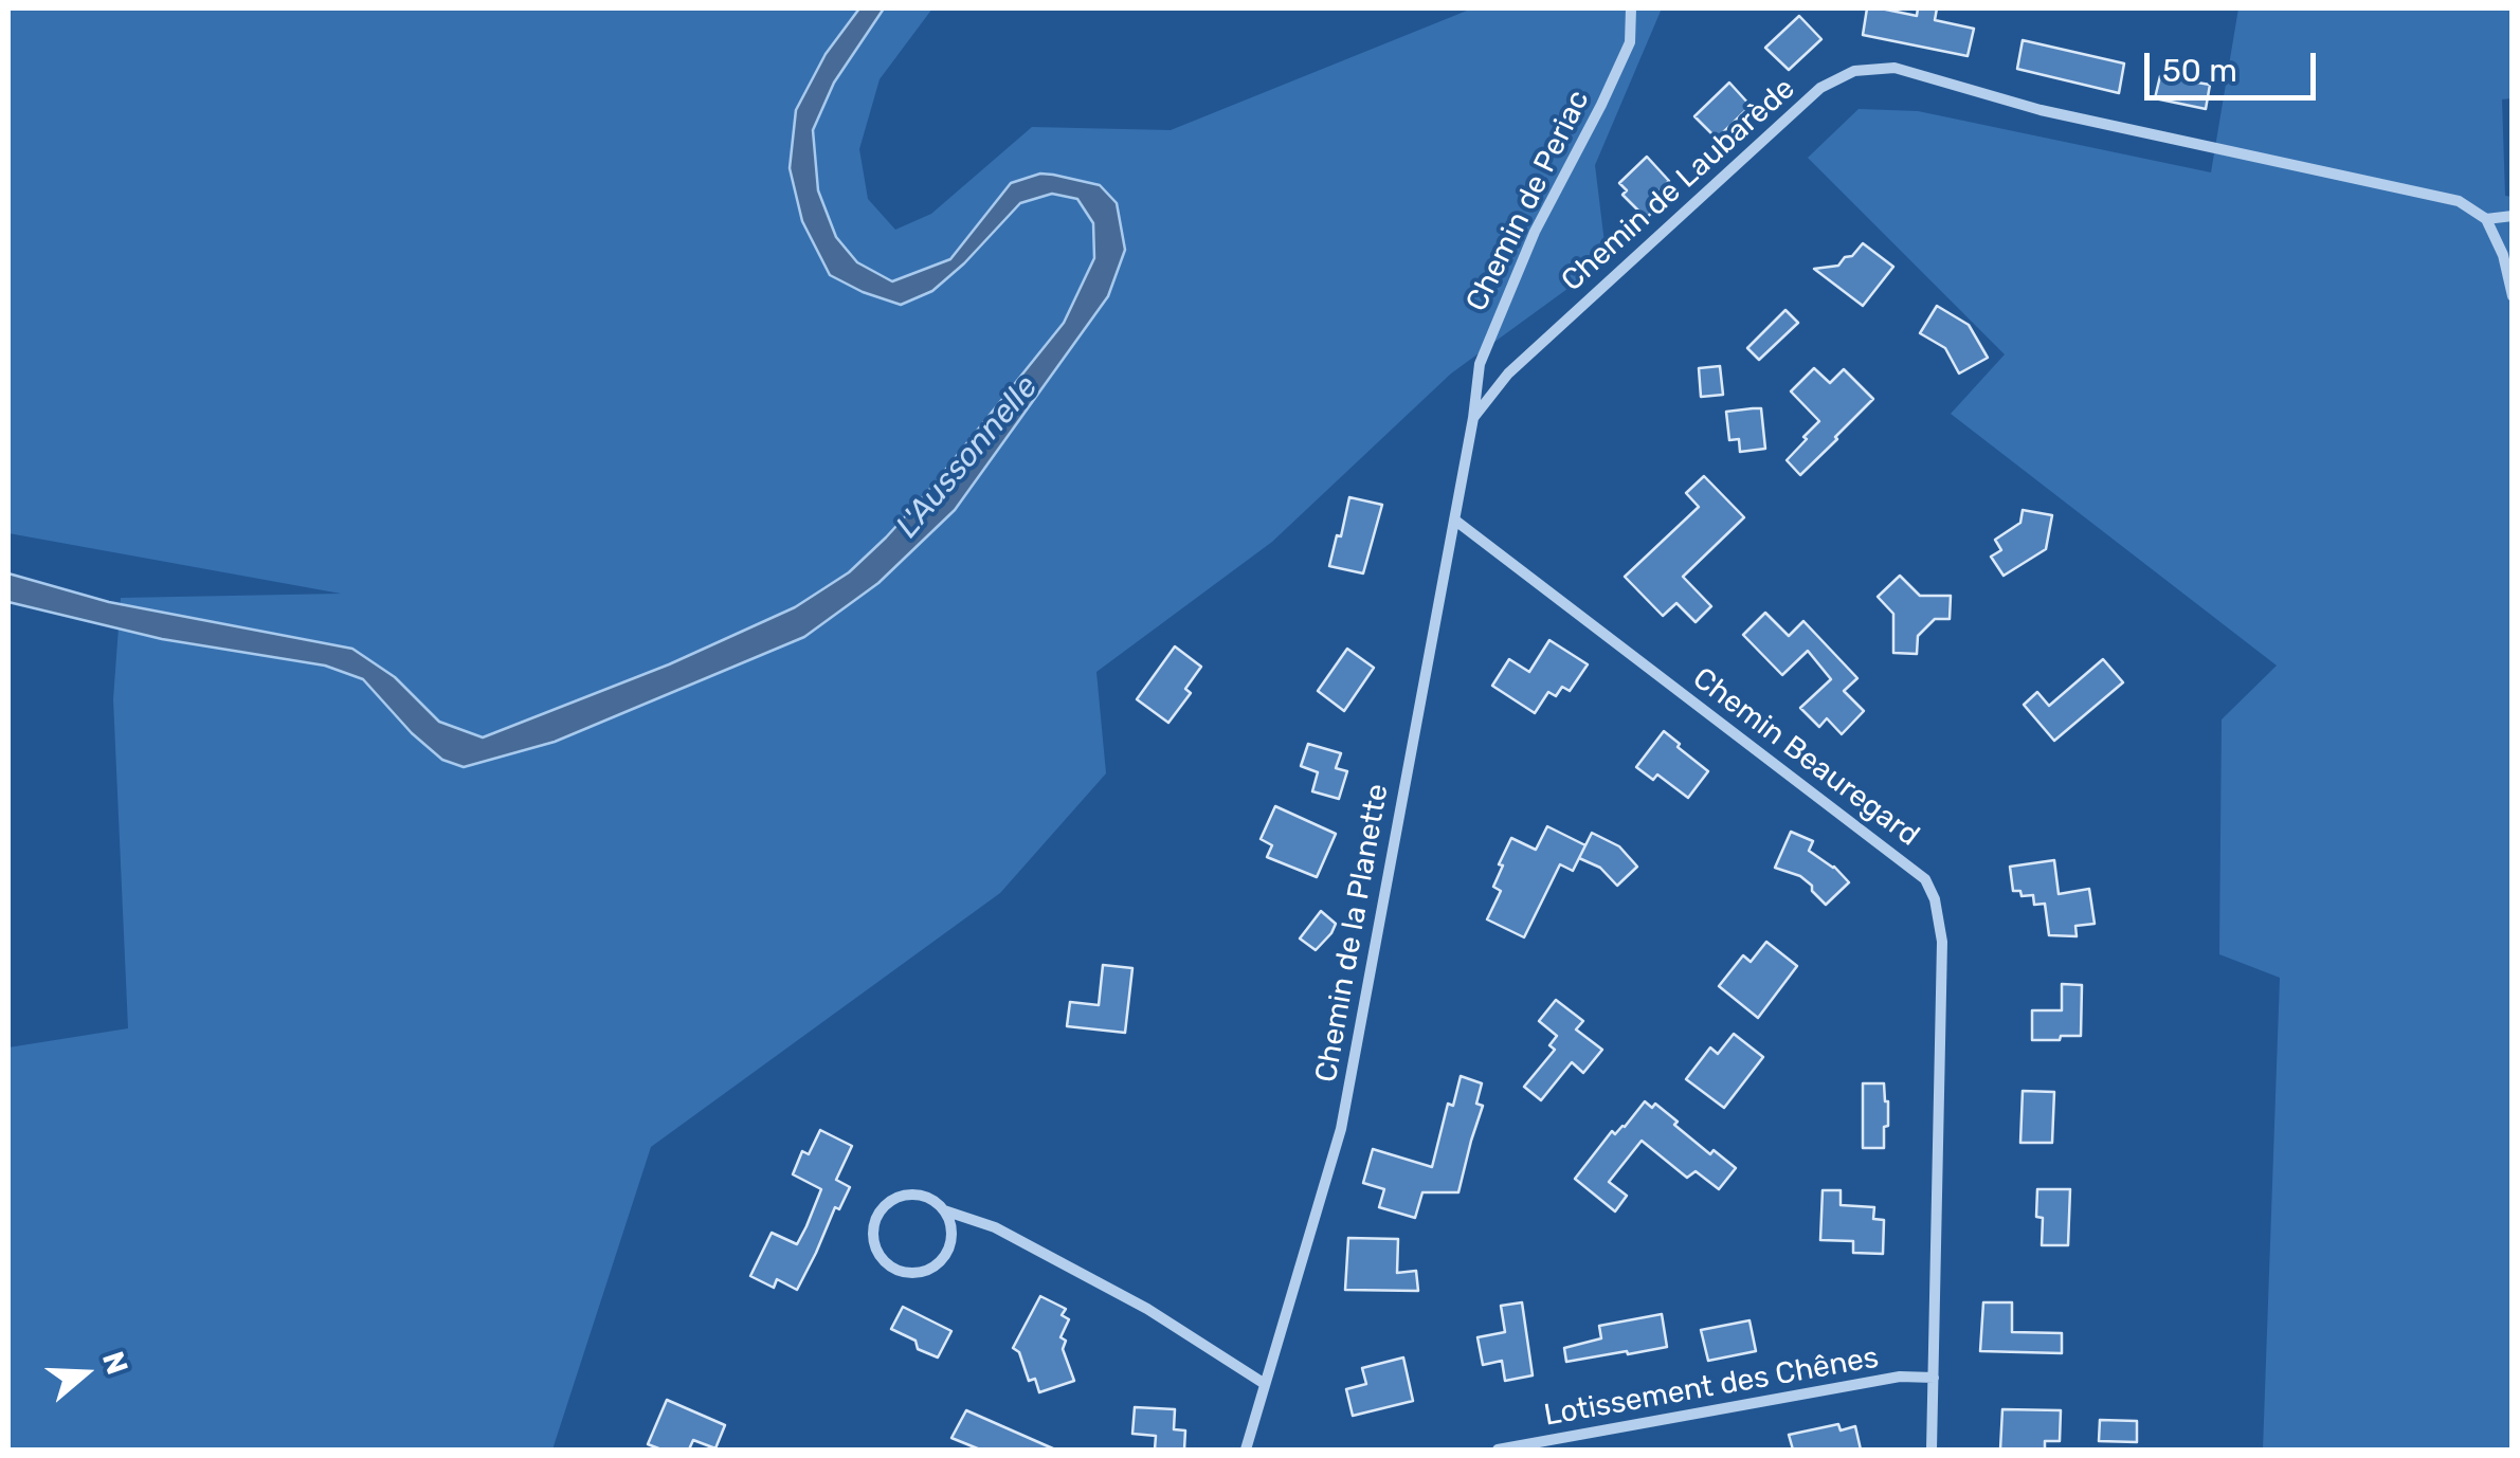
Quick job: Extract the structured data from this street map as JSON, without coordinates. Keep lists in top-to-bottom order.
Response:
{
  "streets": {
    "street": [
      "Chemin de Laubarède",
      "Chemin de Periac",
      "Chemin Beauregard",
      "Chemin de la Planette",
      "Lotissement des Chênes"
    ]
  },
  "crossings": [
    ["Chemin de Laubarède", "Chemin de Periac"],
    ["Chemin de Laubarède", "Chemin de la Planette"],
    ["Chemin de Periac", "Chemin de la Planette"],
    ["Chemin Beauregard", "Chemin de la Planette"],
    ["Chemin Beauregard", "Lotissement des Chênes"]
  ],
  "water": ["L'Aussonnelle"],
  "scale_bar": "50 m",
  "north": "right"
}
